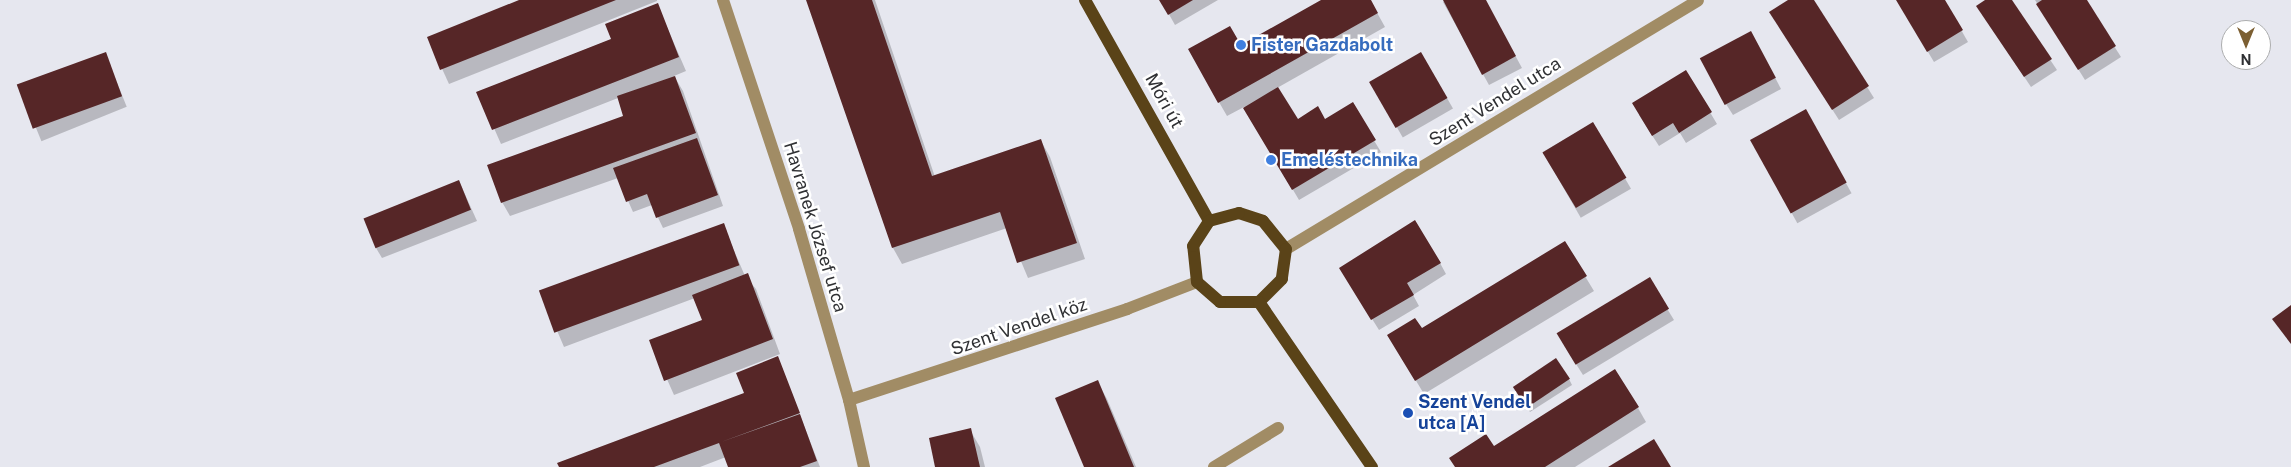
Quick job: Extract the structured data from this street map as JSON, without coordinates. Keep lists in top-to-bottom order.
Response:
{
  "streets": {
    "main road": ["Móri út"],
    "street": ["Szent Vendel utca", "Havranek József utca", "Szent Vendel köz"]
  },
  "crossings": [
    ["Móri út", "Szent Vendel utca"],
    ["Móri út", "Szent Vendel köz"],
    ["Szent Vendel utca", "Szent Vendel köz"],
    ["Havranek József utca", "Szent Vendel köz"]
  ],
  "places": ["Fister Gazdabolt", "Emeléstechnika", "Szent Vendel utca [A]"],
  "north": "bottom"
}
